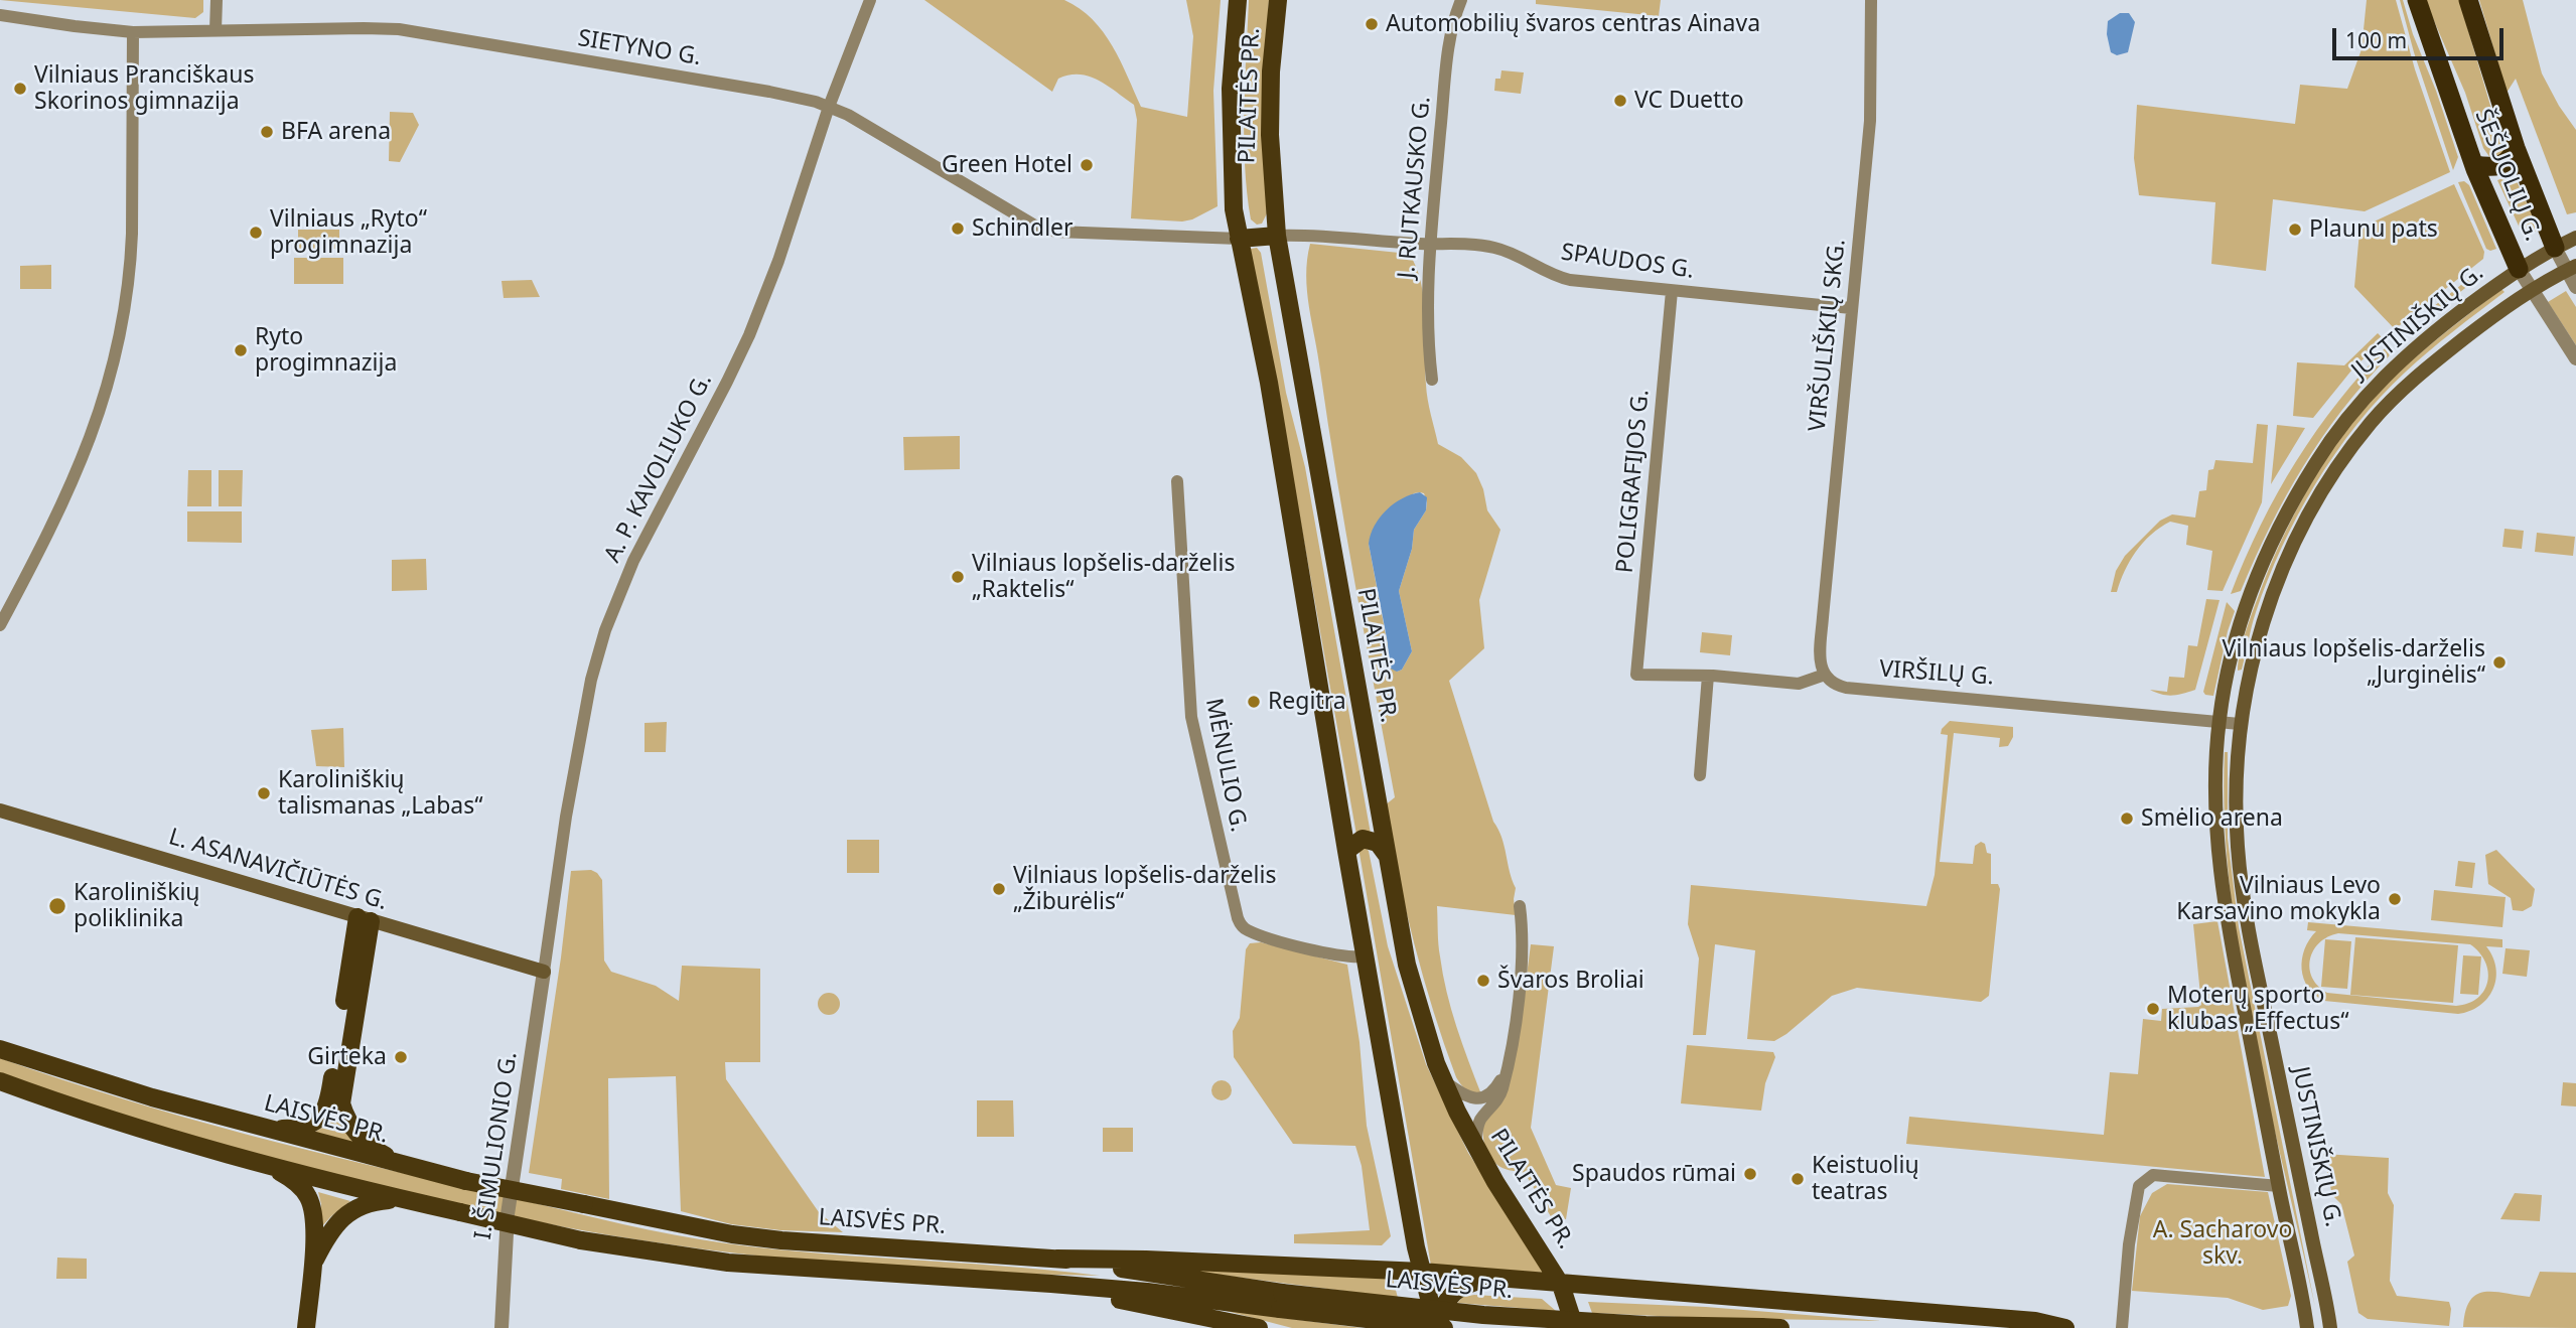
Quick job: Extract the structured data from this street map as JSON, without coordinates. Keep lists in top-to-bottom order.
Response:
{
  "streets": {
    "highway": ["ŠEŠUOLIŲ G."],
    "main road": [
      "PILAITĖS PR.",
      "JUSTINIŠKIŲ G.",
      "L. ASANAVIČIŪTĖS G.",
      "LAISVĖS PR."
    ],
    "street": [
      "SIETYNO G.",
      "J. RUTKAUSKO G.",
      "SPAUDOS G.",
      "VIRŠULIŠKIŲ SKG.",
      "A. P. KAVOLIUKO G.",
      "POLIGRAFIJOS G.",
      "VIRŠILŲ G.",
      "MĖNULIO G.",
      "I. ŠIMULIONIO G."
    ]
  },
  "crossings": [
    ["SIETYNO G.", "PILAITĖS PR."],
    ["SIETYNO G.", "A. P. KAVOLIUKO G."],
    ["PILAITĖS PR.", "SPAUDOS G."],
    ["PILAITĖS PR.", "MĖNULIO G."],
    ["PILAITĖS PR.", "LAISVĖS PR."],
    ["ŠEŠUOLIŲ G.", "JUSTINIŠKIŲ G."],
    ["J. RUTKAUSKO G.", "SPAUDOS G."],
    ["SPAUDOS G.", "VIRŠULIŠKIŲ SKG."],
    ["SPAUDOS G.", "POLIGRAFIJOS G."],
    ["JUSTINIŠKIŲ G.", "VIRŠILŲ G."],
    ["VIRŠULIŠKIŲ SKG.", "VIRŠILŲ G."],
    ["A. P. KAVOLIUKO G.", "L. ASANAVIČIŪTĖS G."],
    ["A. P. KAVOLIUKO G.", "I. ŠIMULIONIO G."],
    ["L. ASANAVIČIŪTĖS G.", "I. ŠIMULIONIO G."]
  ],
  "parks": ["A. Sacharovo skv."],
  "places": [
    "Automobilių švaros centras Ainava",
    "Vilniaus Pranciškaus Skorinos gimnazija",
    "VC Duetto",
    "BFA arena",
    "Green Hotel",
    "Schindler",
    "Plaunu pats",
    "Vilniaus „Ryto“ progimnazija",
    "Ryto progimnazija",
    "Vilniaus lopšelis-darželis „Raktelis“",
    "Vilniaus lopšelis-darželis „Jurginėlis“",
    "Regitra",
    "Karoliniškių talismanas „Labas“",
    "Smėlio arena",
    "Vilniaus lopšelis-darželis „Žiburėlis“",
    "Vilniaus Levo Karsavino mokykla",
    "Karoliniškių poliklinika",
    "Švaros Broliai",
    "Moterų sporto klubas „Effectus“",
    "Girteka",
    "Spaudos rūmai",
    "Keistuolių teatras"
  ],
  "scale_bar": "100 m"
}
